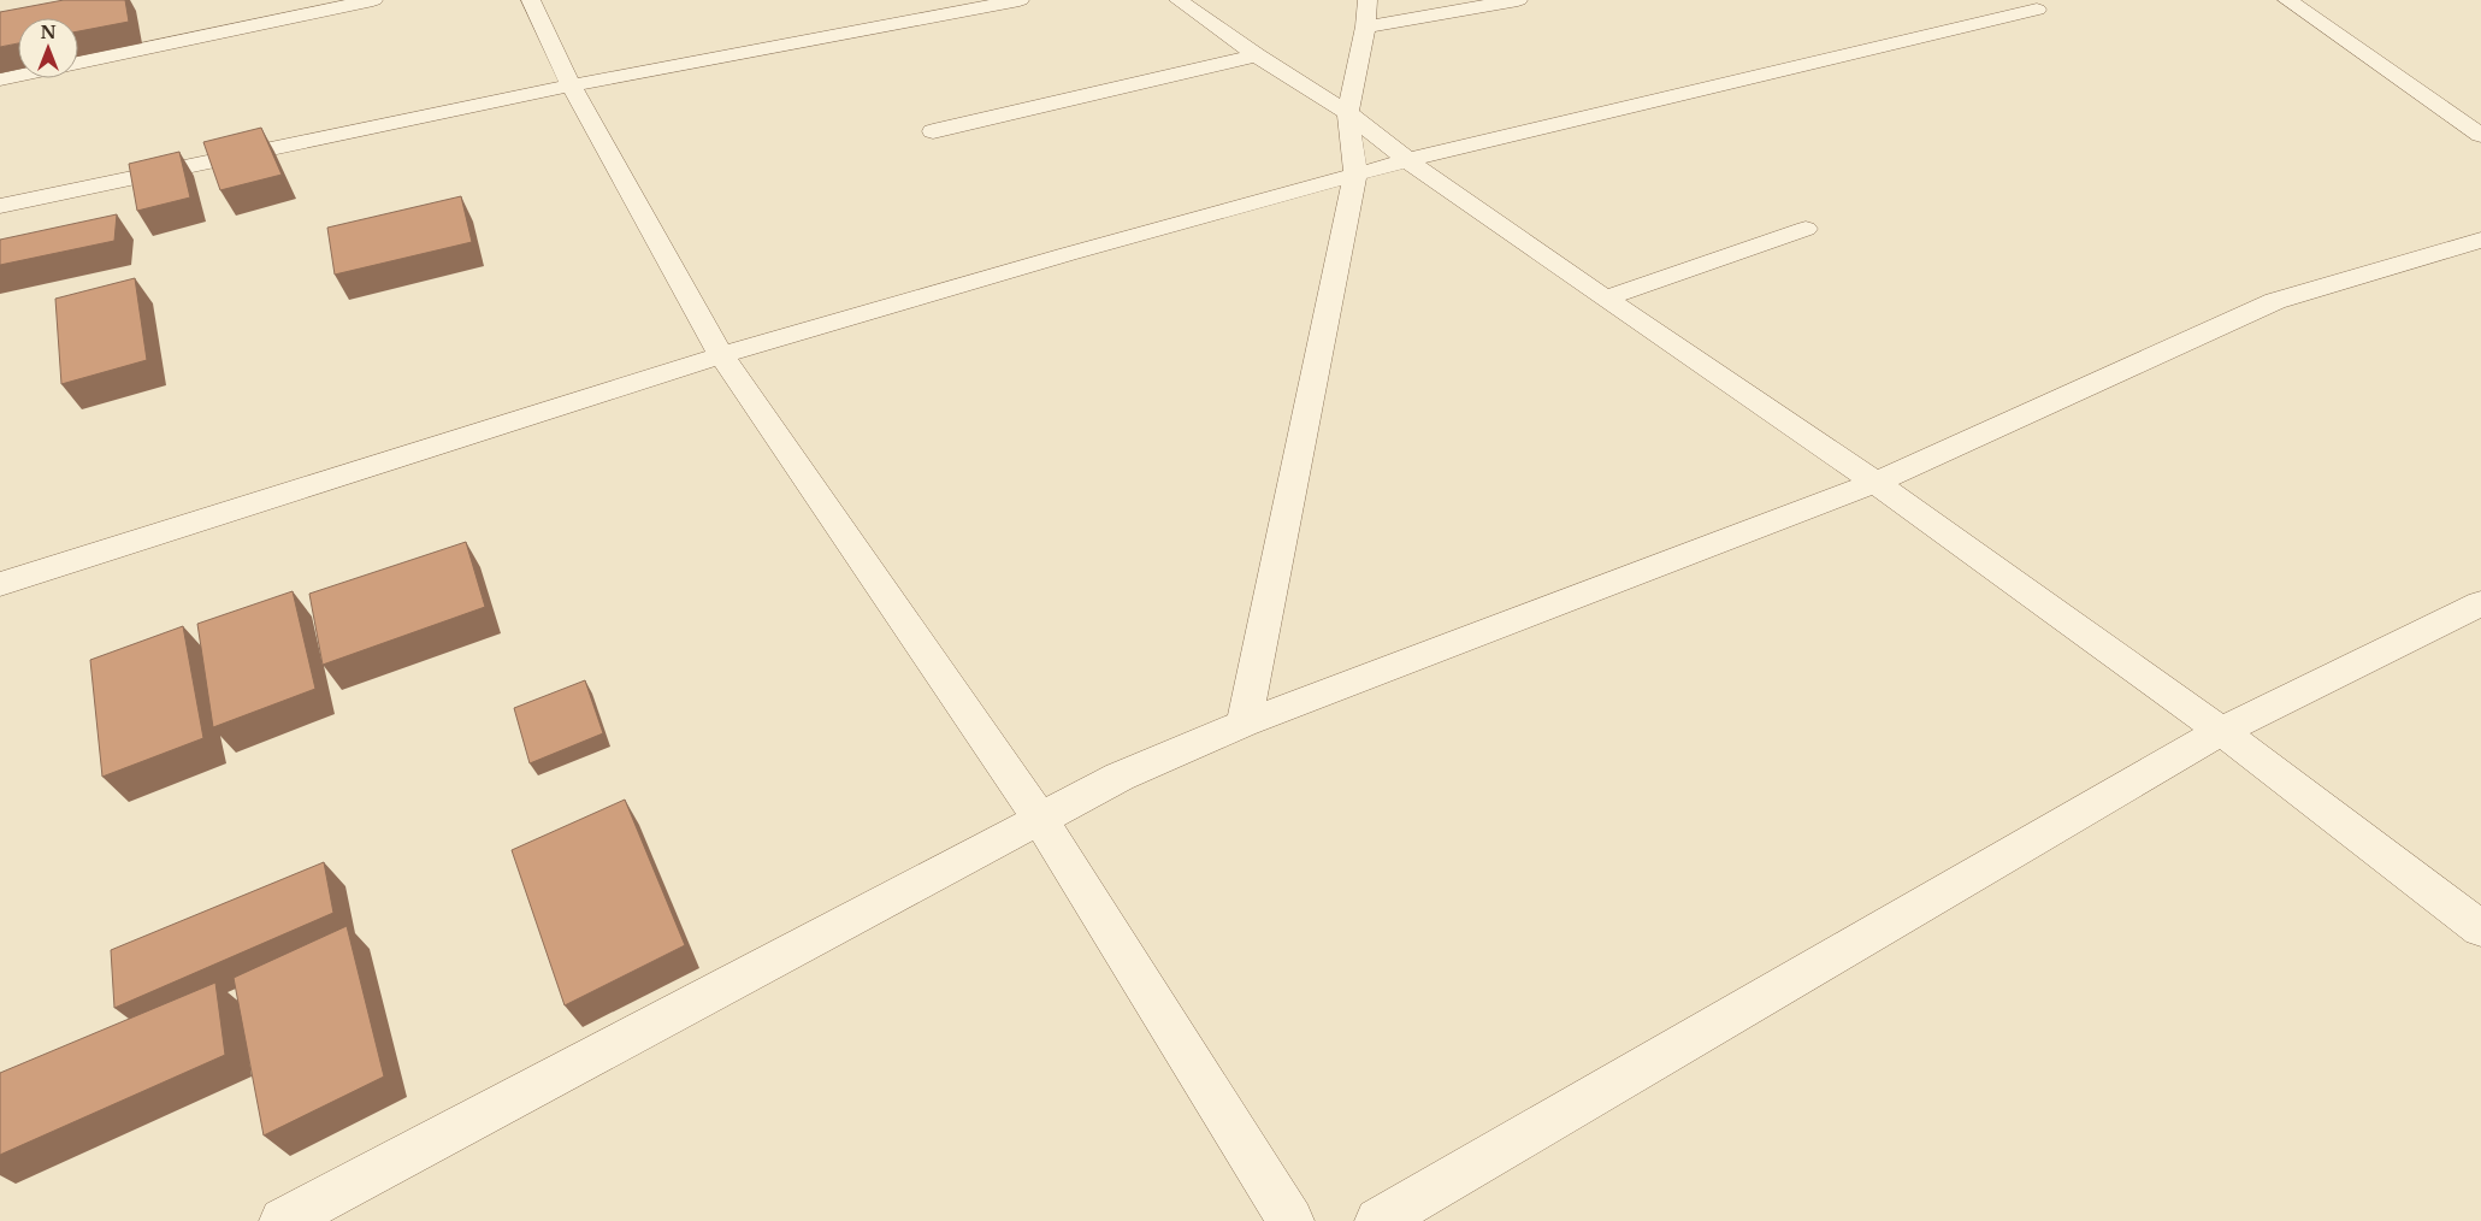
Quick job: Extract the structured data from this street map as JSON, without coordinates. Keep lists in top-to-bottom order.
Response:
{
  "north": "top"
}
